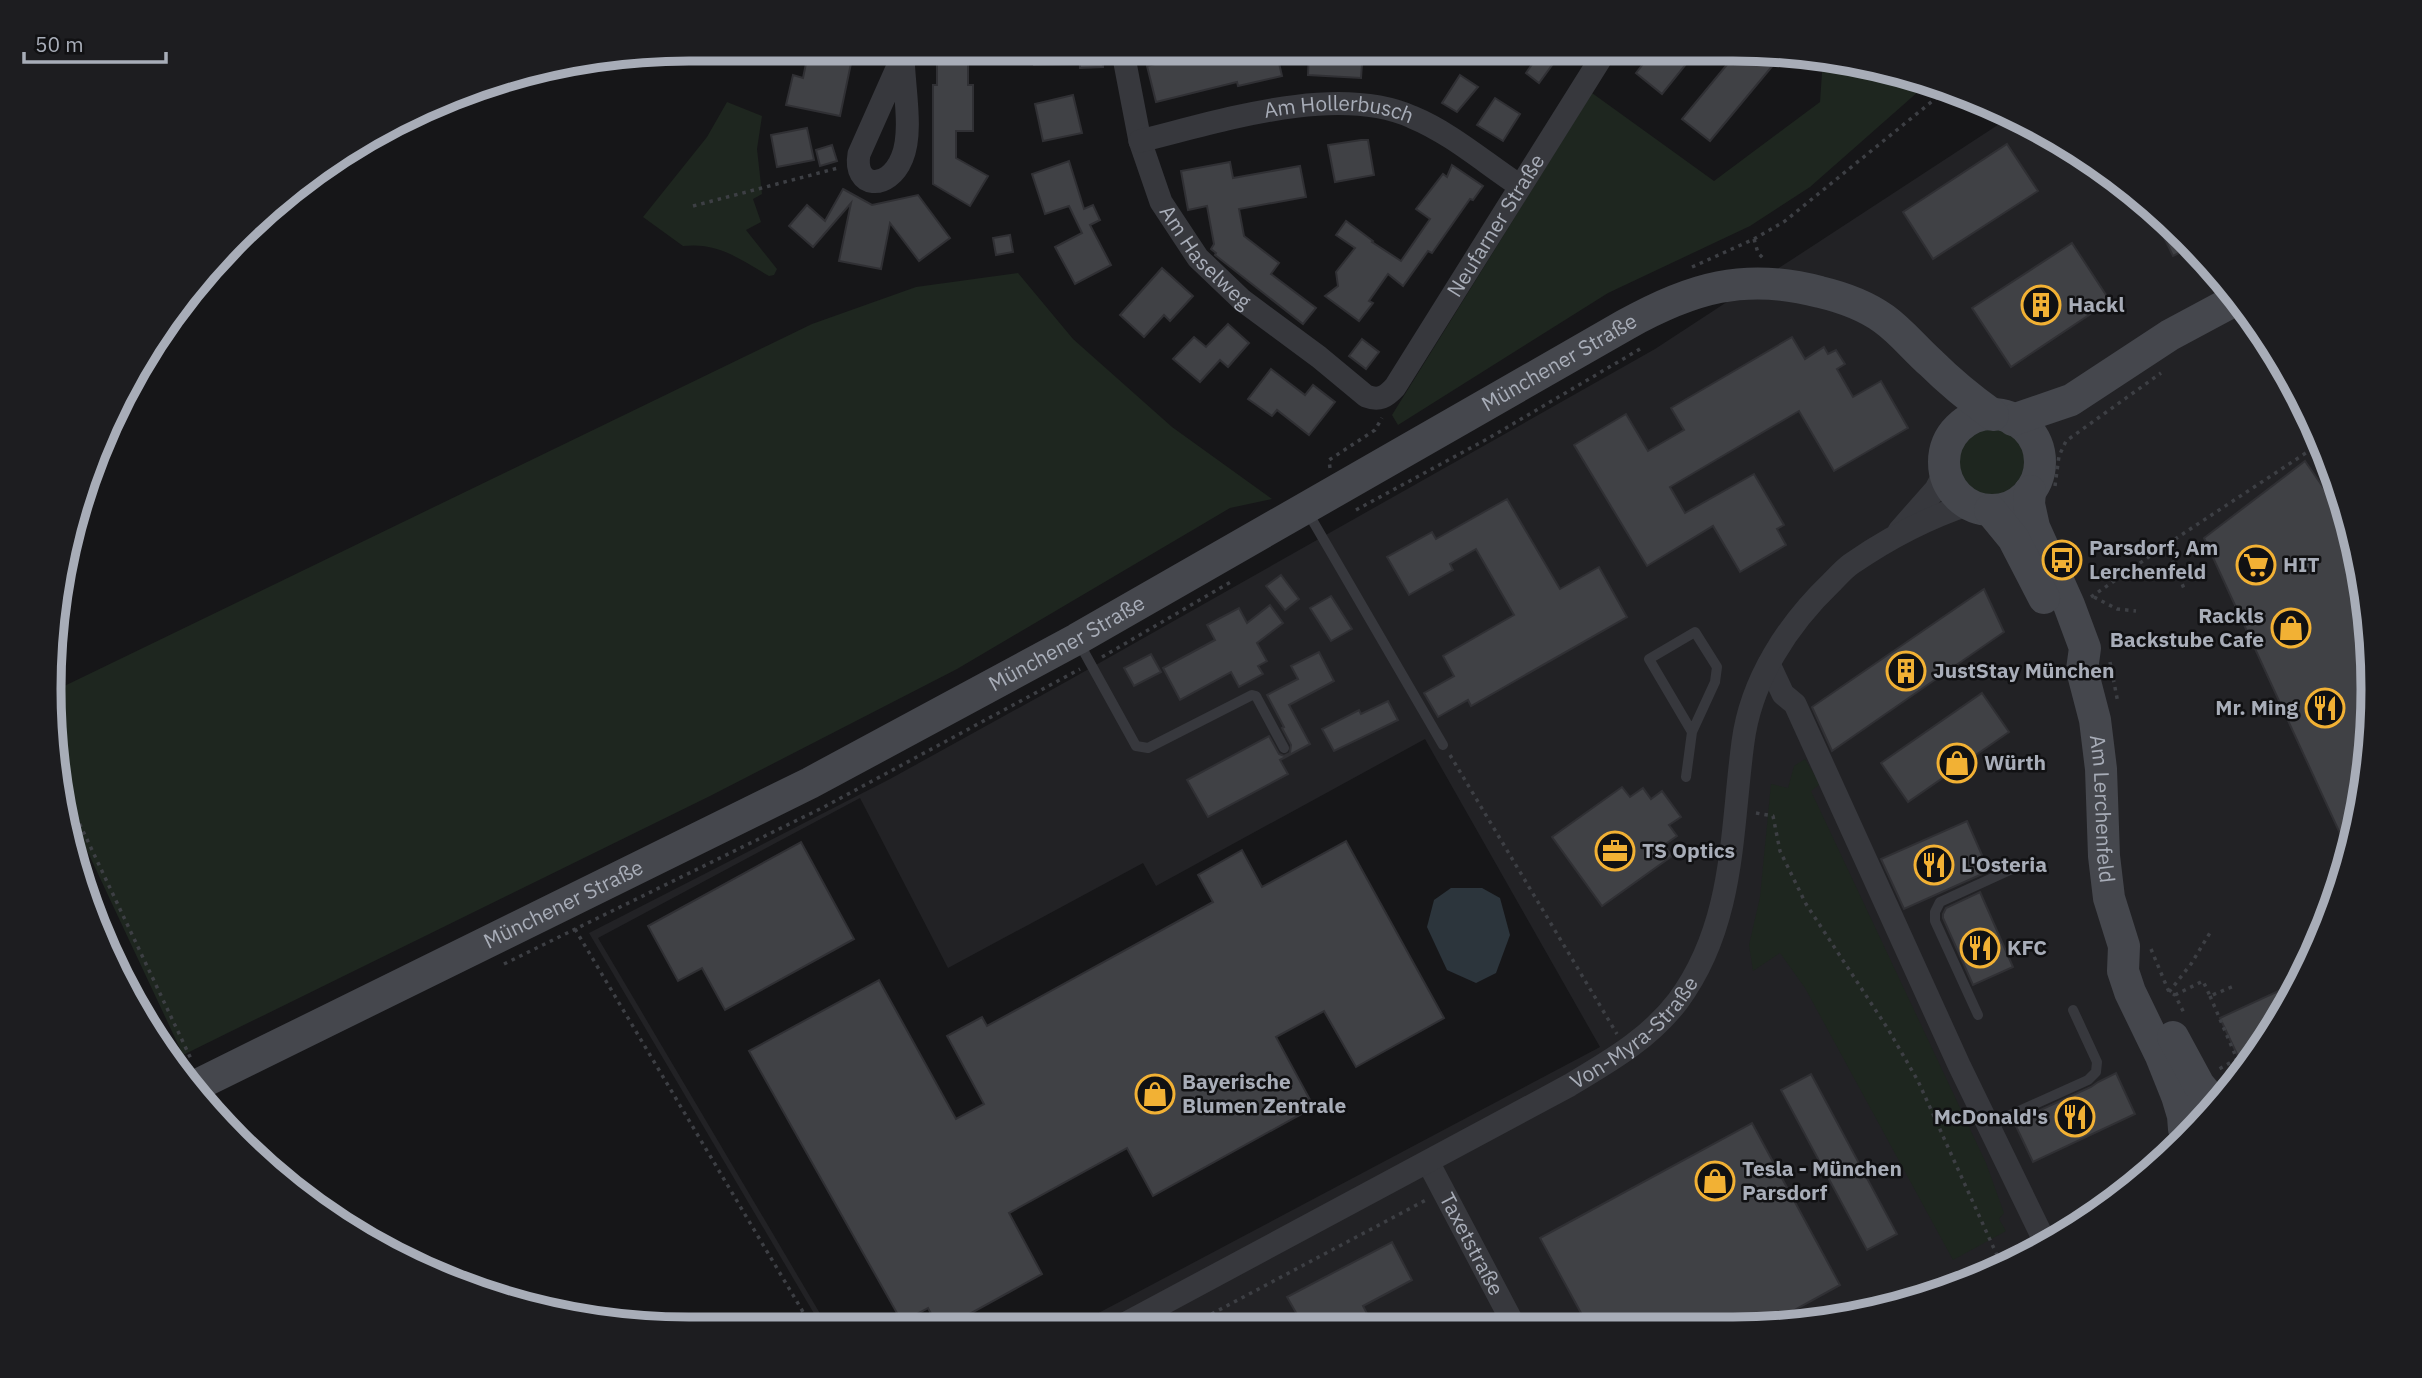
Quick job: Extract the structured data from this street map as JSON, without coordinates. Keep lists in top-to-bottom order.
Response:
{
  "streets": {
    "street": [
      "Am Hollerbusch",
      "Neufarner Straße",
      "Am Haselweg",
      "Münchener Straße",
      "Am Lerchenfeld",
      "Von-Myra-Straße",
      "Taxetstraße"
    ]
  },
  "crossings": [
    ["Am Hollerbusch", "Neufarner Straße"],
    ["Am Hollerbusch", "Am Haselweg"],
    ["Neufarner Straße", "Am Haselweg"],
    ["Münchener Straße", "Am Lerchenfeld"],
    ["Münchener Straße", "Von-Myra-Straße"],
    ["Am Lerchenfeld", "Von-Myra-Straße"],
    ["Von-Myra-Straße", "Taxetstraße"]
  ],
  "places": {
    "building": ["Hackl", "JustStay München"],
    "bus stop": ["Parsdorf, Am Lerchenfeld"],
    "supermarket": ["HIT"],
    "shop": [
      "Rackls Backstube Cafe",
      "Würth",
      "Bayerische Blumen Zentrale",
      "Tesla - München Parsdorf"
    ],
    "restaurant": [
      "Mr. Ming",
      "L'Osteria",
      "KFC",
      "McDonald's"
    ],
    "office": ["TS Optics"]
  },
  "scale_bar": "50 m"
}
